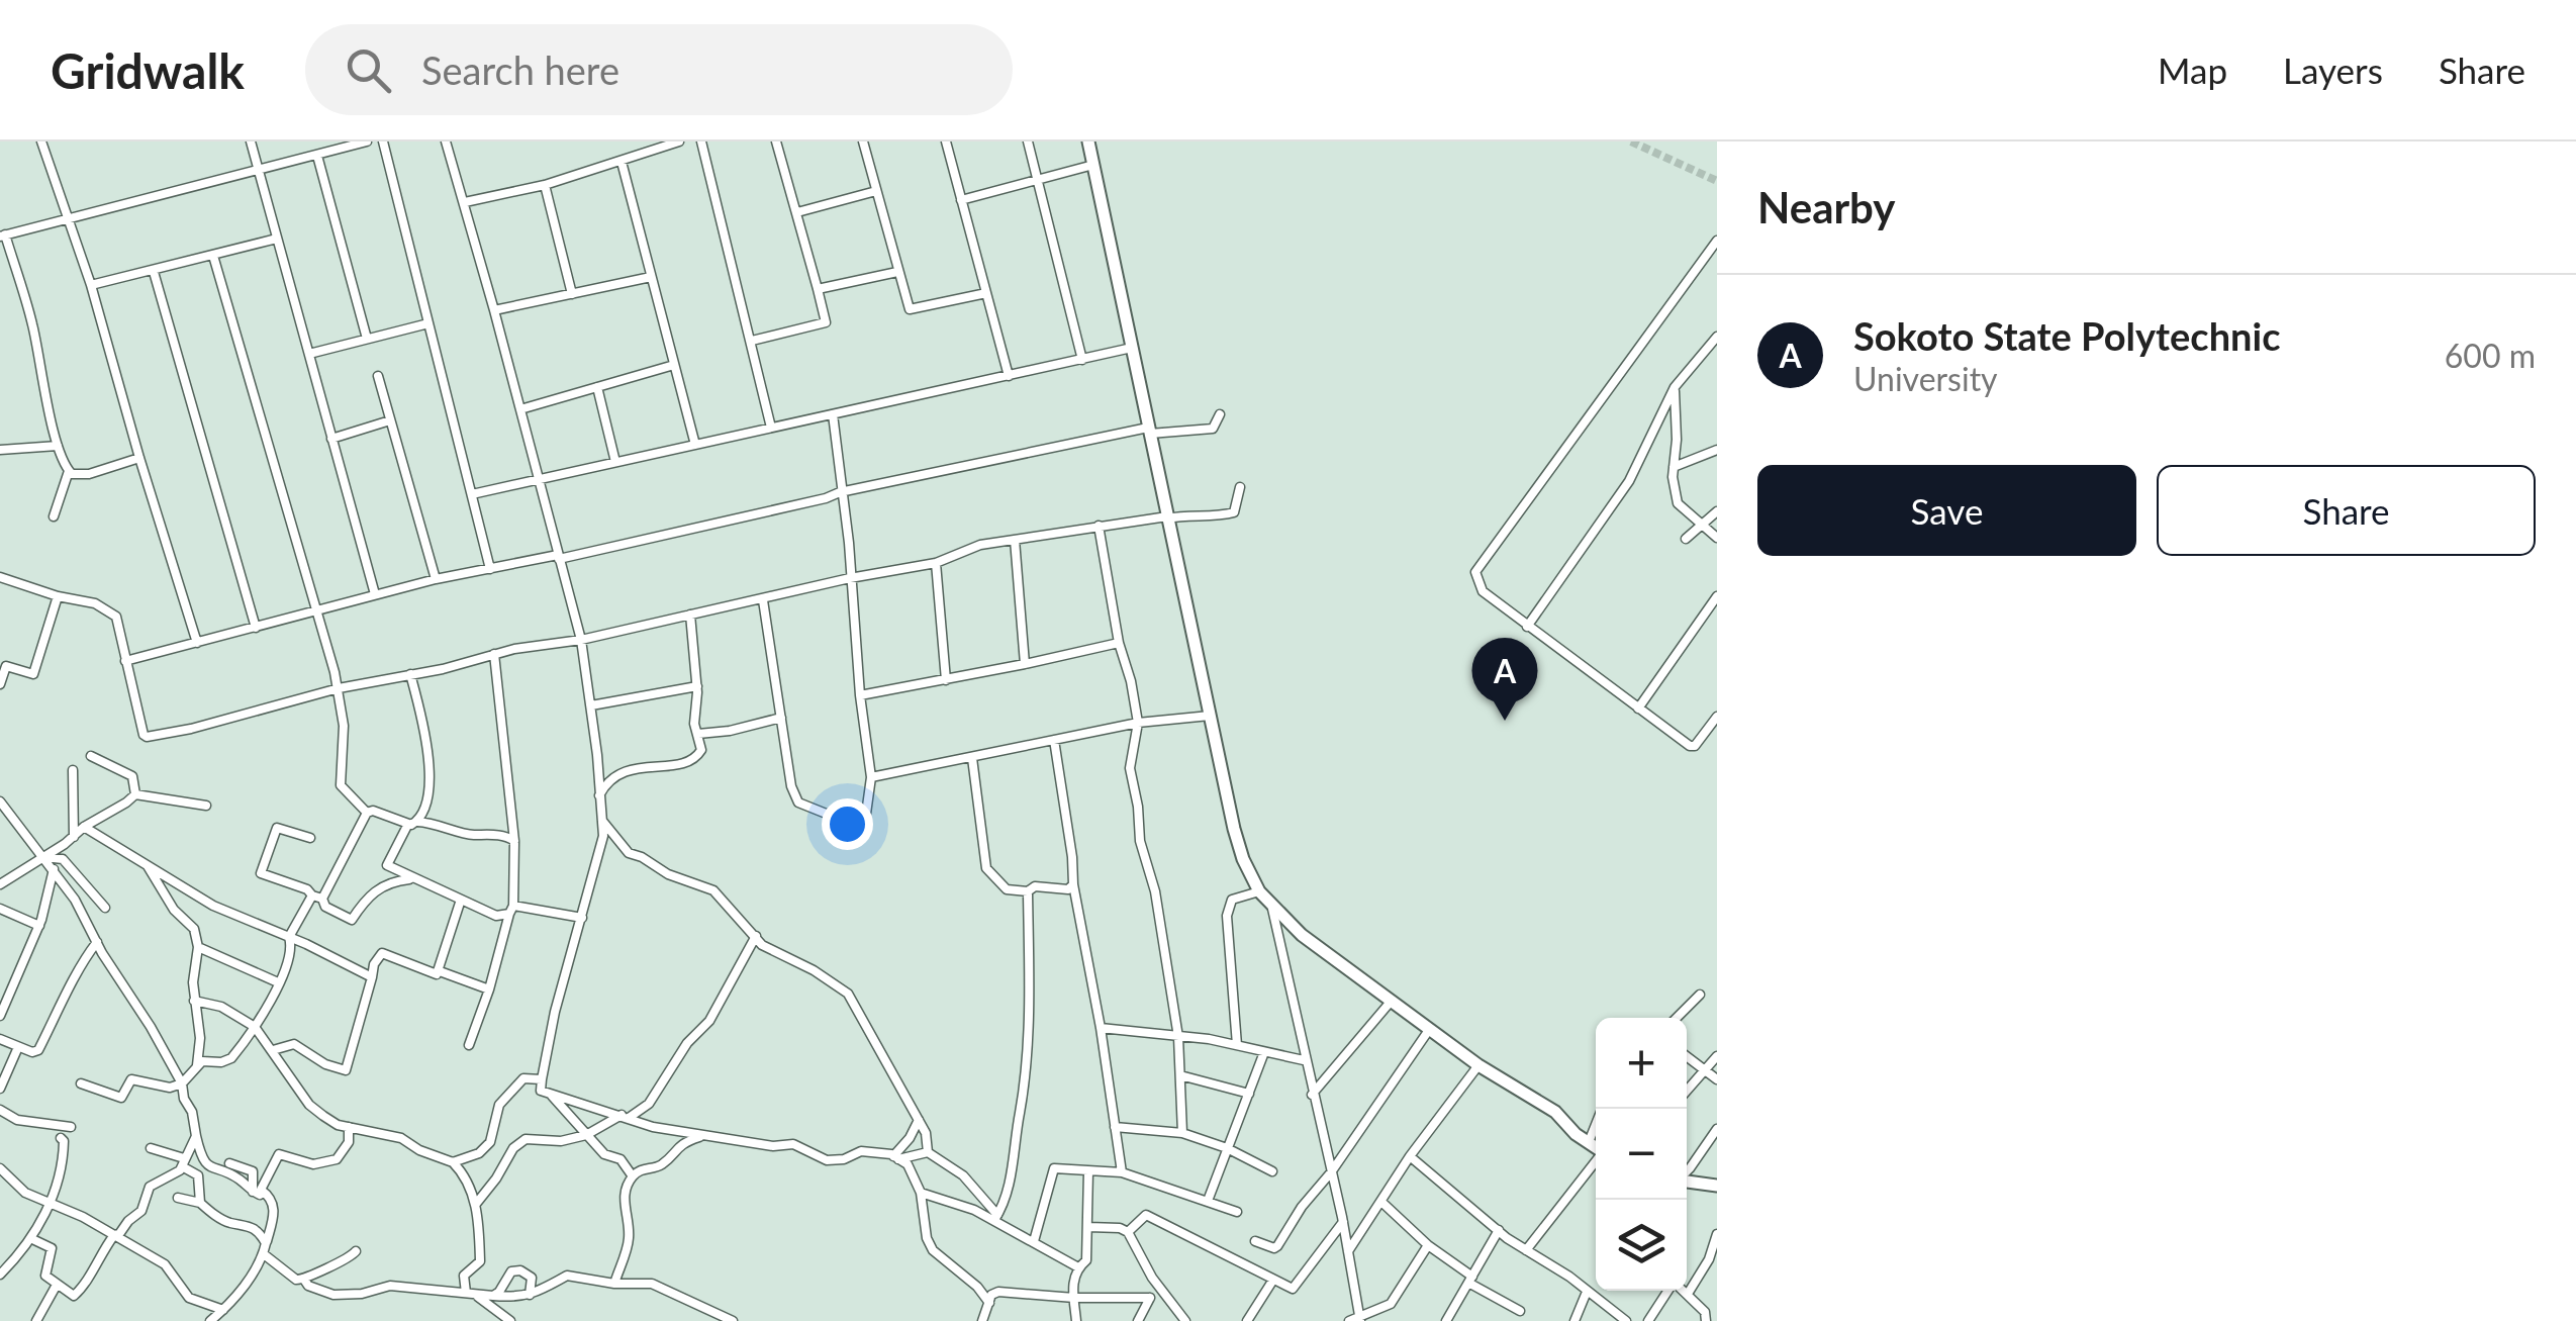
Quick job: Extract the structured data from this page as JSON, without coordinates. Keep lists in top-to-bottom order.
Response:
{
  "page": {
    "header": "Gridwalk",
    "search": "Search here",
    "nav": ["Map", "Layers", "Share"],
    "heading": "Nearby",
    "list": [
      {
        "mark": "A",
        "name": "Sokoto State Polytechnic",
        "note": "University",
        "value": "600 m"
      }
    ],
    "buttons": ["Save", "Share"],
    "pins": "A",
    "map_buttons": ["+", "−"]
  }
}
